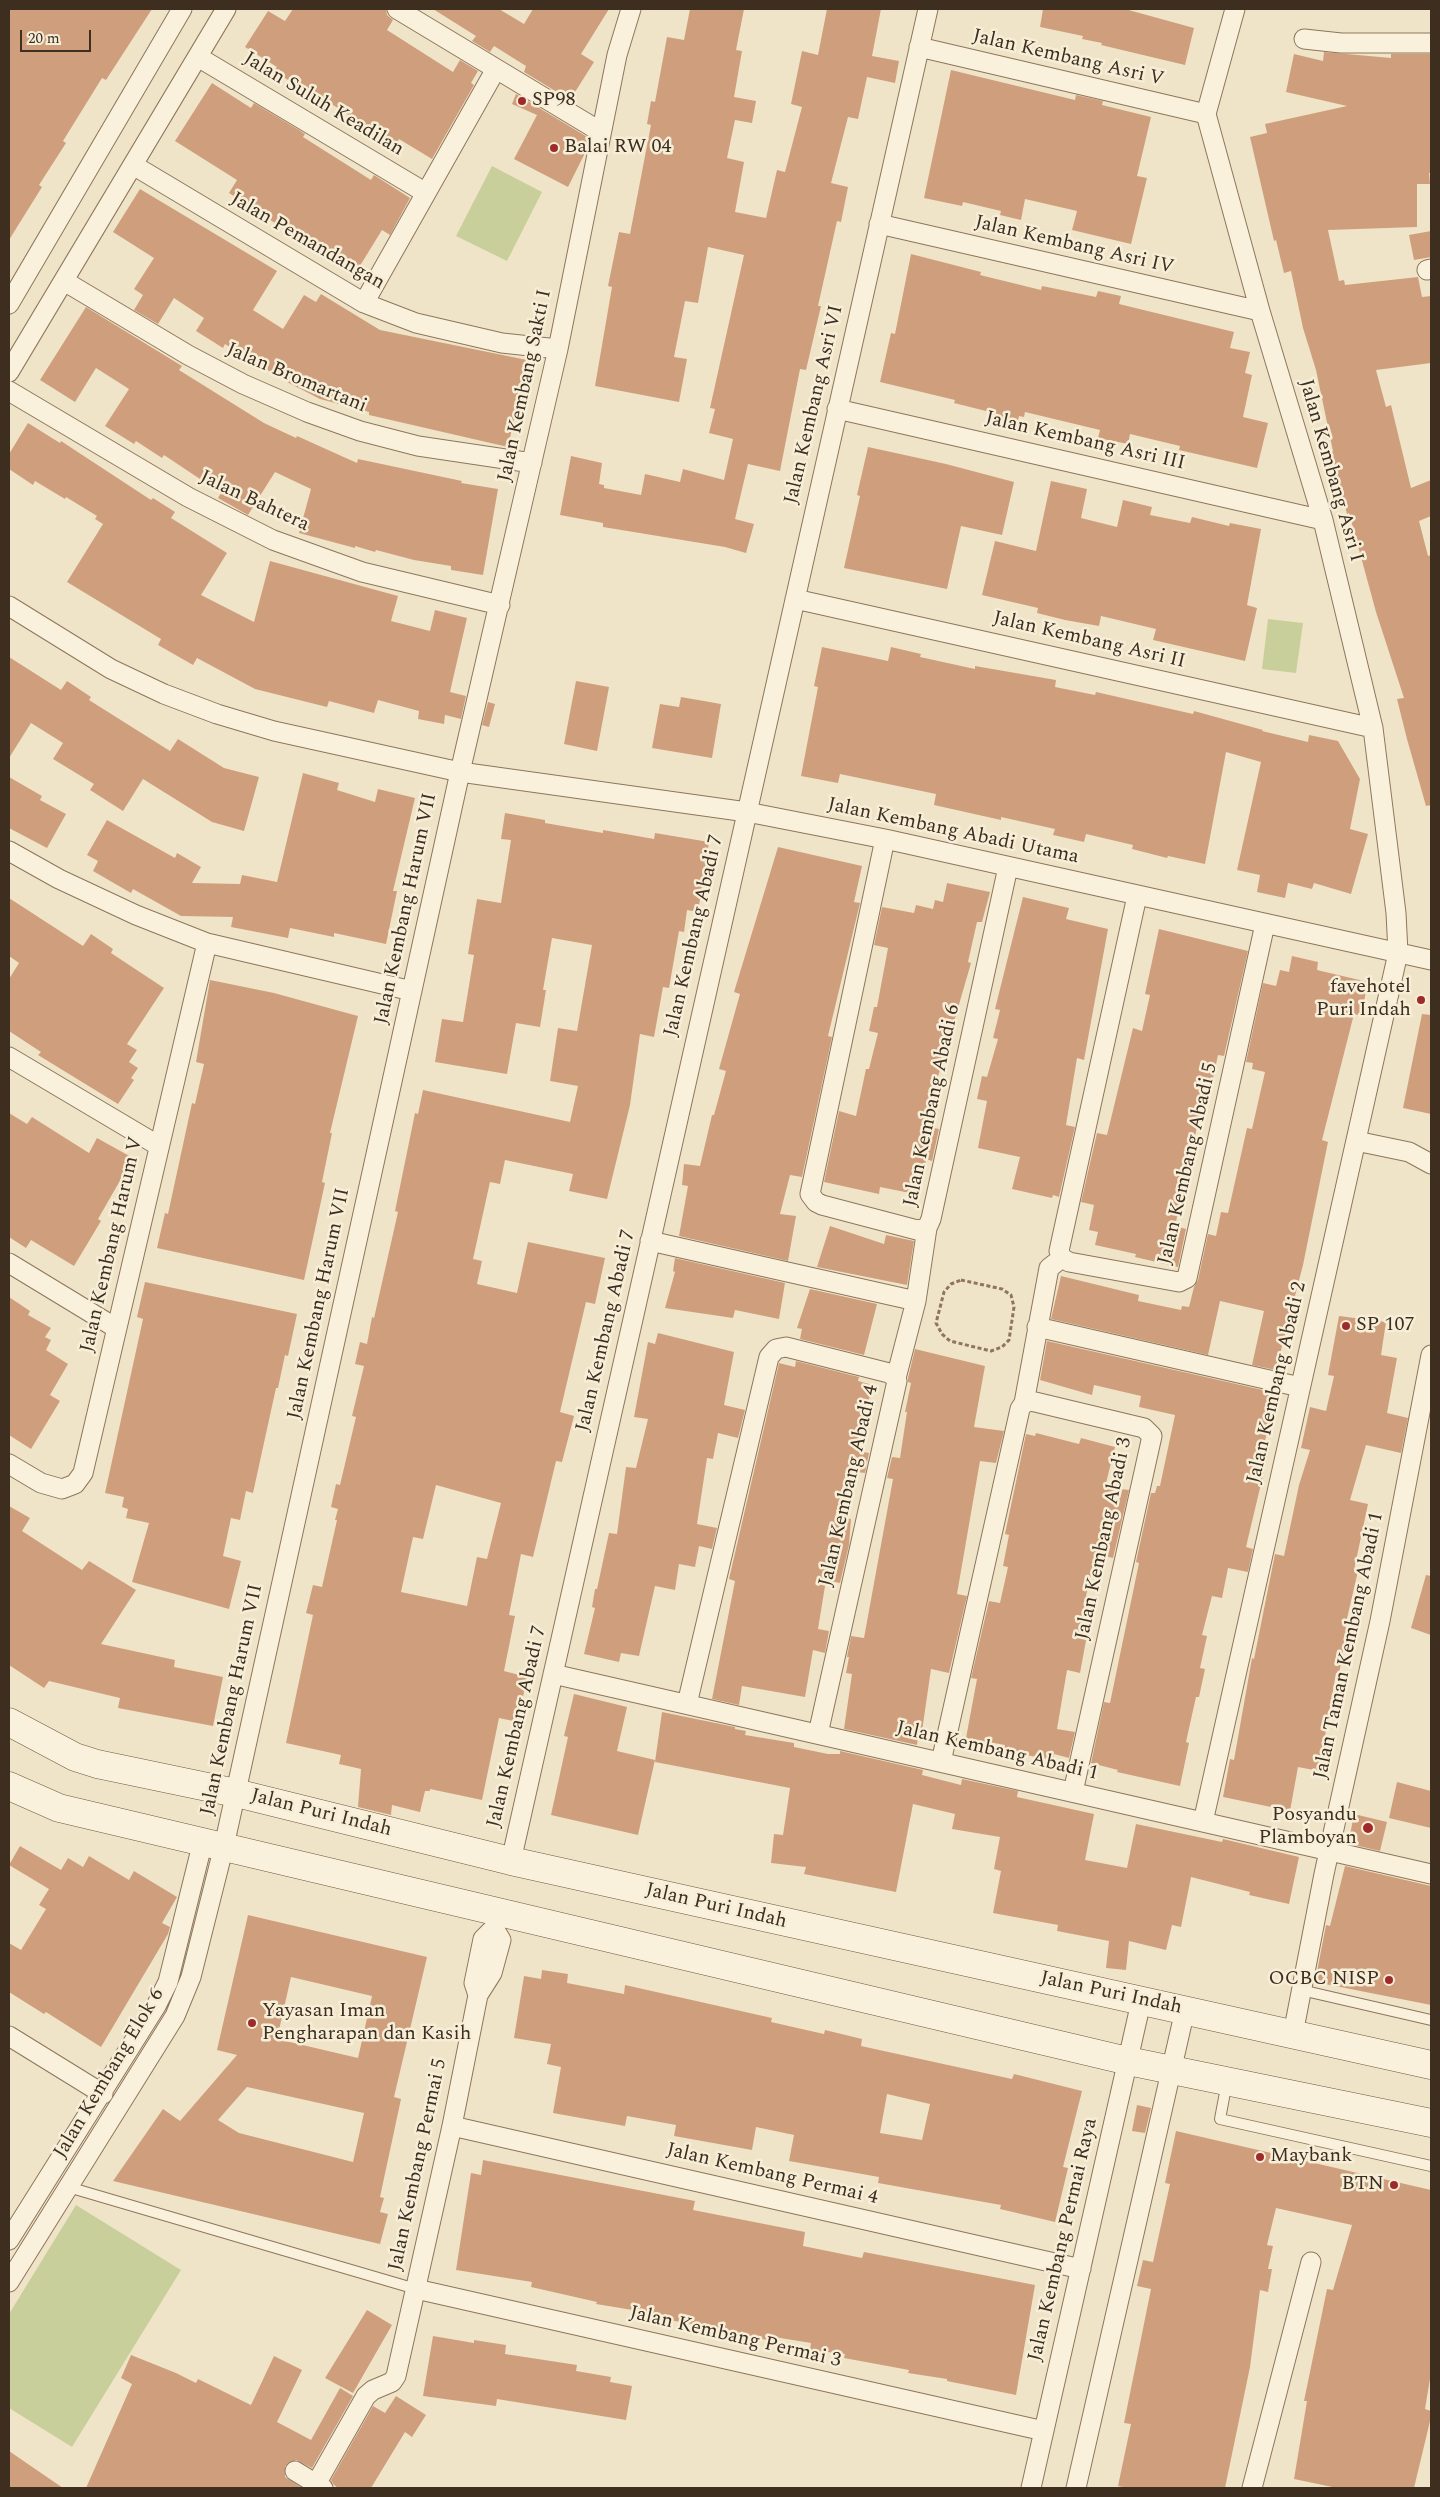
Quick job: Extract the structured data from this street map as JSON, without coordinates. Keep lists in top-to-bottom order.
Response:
{
  "streets": {
    "main road": ["Jalan Puri Indah"],
    "street": [
      "Jalan Kembang Asri V",
      "Jalan Suluh Keadilan",
      "Jalan Pemandangan",
      "Jalan Kembang Asri IV",
      "Jalan Bromartani",
      "Jalan Kembang Sakti I",
      "Jalan Kembang Asri VI",
      "Jalan Kembang Asri III",
      "Jalan Kembang Asri I",
      "Jalan Bahtera",
      "Jalan Kembang Asri II",
      "Jalan Kembang Abadi Utama",
      "Jalan Kembang Harum VII",
      "Jalan Kembang Abadi 7",
      "Jalan Kembang Abadi 6",
      "Jalan Kembang Abadi 5",
      "Jalan Kembang Harum V",
      "Jalan Kembang Abadi 2",
      "Jalan Kembang Abadi 4",
      "Jalan Kembang Abadi 3",
      "Jalan Taman Kembang Abadi 1",
      "Jalan Kembang Abadi 1",
      "Jalan Kembang Elok 6",
      "Jalan Kembang Permai 5",
      "Jalan Kembang Permai 4",
      "Jalan Kembang Permai Raya",
      "Jalan Kembang Permai 3"
    ]
  },
  "crossings": [
    ["Jalan Kembang Asri V", "Jalan Kembang Asri VI"],
    ["Jalan Kembang Asri V", "Jalan Kembang Asri I"],
    ["Jalan Pemandangan", "Jalan Kembang Sakti I"],
    ["Jalan Kembang Asri IV", "Jalan Kembang Asri VI"],
    ["Jalan Kembang Asri IV", "Jalan Kembang Asri I"],
    ["Jalan Bromartani", "Jalan Kembang Sakti I"],
    ["Jalan Kembang Sakti I", "Jalan Bahtera"],
    ["Jalan Kembang Sakti I", "Jalan Kembang Abadi Utama"],
    ["Jalan Kembang Sakti I", "Jalan Kembang Harum VII"],
    ["Jalan Kembang Asri VI", "Jalan Kembang Asri III"],
    ["Jalan Kembang Asri VI", "Jalan Kembang Asri II"],
    ["Jalan Kembang Asri VI", "Jalan Kembang Abadi Utama"],
    ["Jalan Kembang Asri VI", "Jalan Kembang Abadi 7"],
    ["Jalan Kembang Asri III", "Jalan Kembang Asri I"],
    ["Jalan Kembang Asri I", "Jalan Kembang Asri II"],
    ["Jalan Kembang Asri I", "Jalan Kembang Abadi Utama"],
    ["Jalan Kembang Asri I", "Jalan Kembang Abadi 2"],
    ["Jalan Kembang Abadi Utama", "Jalan Kembang Harum VII"],
    ["Jalan Kembang Abadi Utama", "Jalan Kembang Abadi 7"],
    ["Jalan Kembang Abadi Utama", "Jalan Kembang Abadi 6"],
    ["Jalan Kembang Abadi Utama", "Jalan Kembang Abadi 5"],
    ["Jalan Kembang Abadi Utama", "Jalan Kembang Abadi 2"],
    ["Jalan Kembang Harum VII", "Jalan Puri Indah"],
    ["Jalan Kembang Harum VII", "Jalan Kembang Elok 6"],
    ["Jalan Kembang Abadi 7", "Jalan Kembang Abadi 1"],
    ["Jalan Kembang Abadi 7", "Jalan Puri Indah"],
    ["Jalan Kembang Abadi 2", "Jalan Kembang Abadi 1"],
    ["Jalan Kembang Abadi 4", "Jalan Kembang Abadi 1"],
    ["Jalan Kembang Abadi 3", "Jalan Kembang Abadi 1"],
    ["Jalan Taman Kembang Abadi 1", "Jalan Kembang Abadi 1"],
    ["Jalan Taman Kembang Abadi 1", "Jalan Puri Indah"],
    ["Jalan Puri Indah", "Jalan Kembang Permai Raya"],
    ["Jalan Kembang Permai 5", "Jalan Kembang Permai 4"],
    ["Jalan Kembang Permai 5", "Jalan Kembang Permai 3"],
    ["Jalan Kembang Permai 4", "Jalan Kembang Permai Raya"],
    ["Jalan Kembang Permai Raya", "Jalan Kembang Permai 3"]
  ],
  "places": [
    "SP98",
    "Balai RW 04",
    "favehotel Puri Indah",
    "SP 107",
    "Posyandu Plamboyan",
    "OCBC NISP",
    "Yayasan Iman Pengharapan dan Kasih",
    "Maybank",
    "BTN"
  ],
  "scale_bar": "20 m"
}
